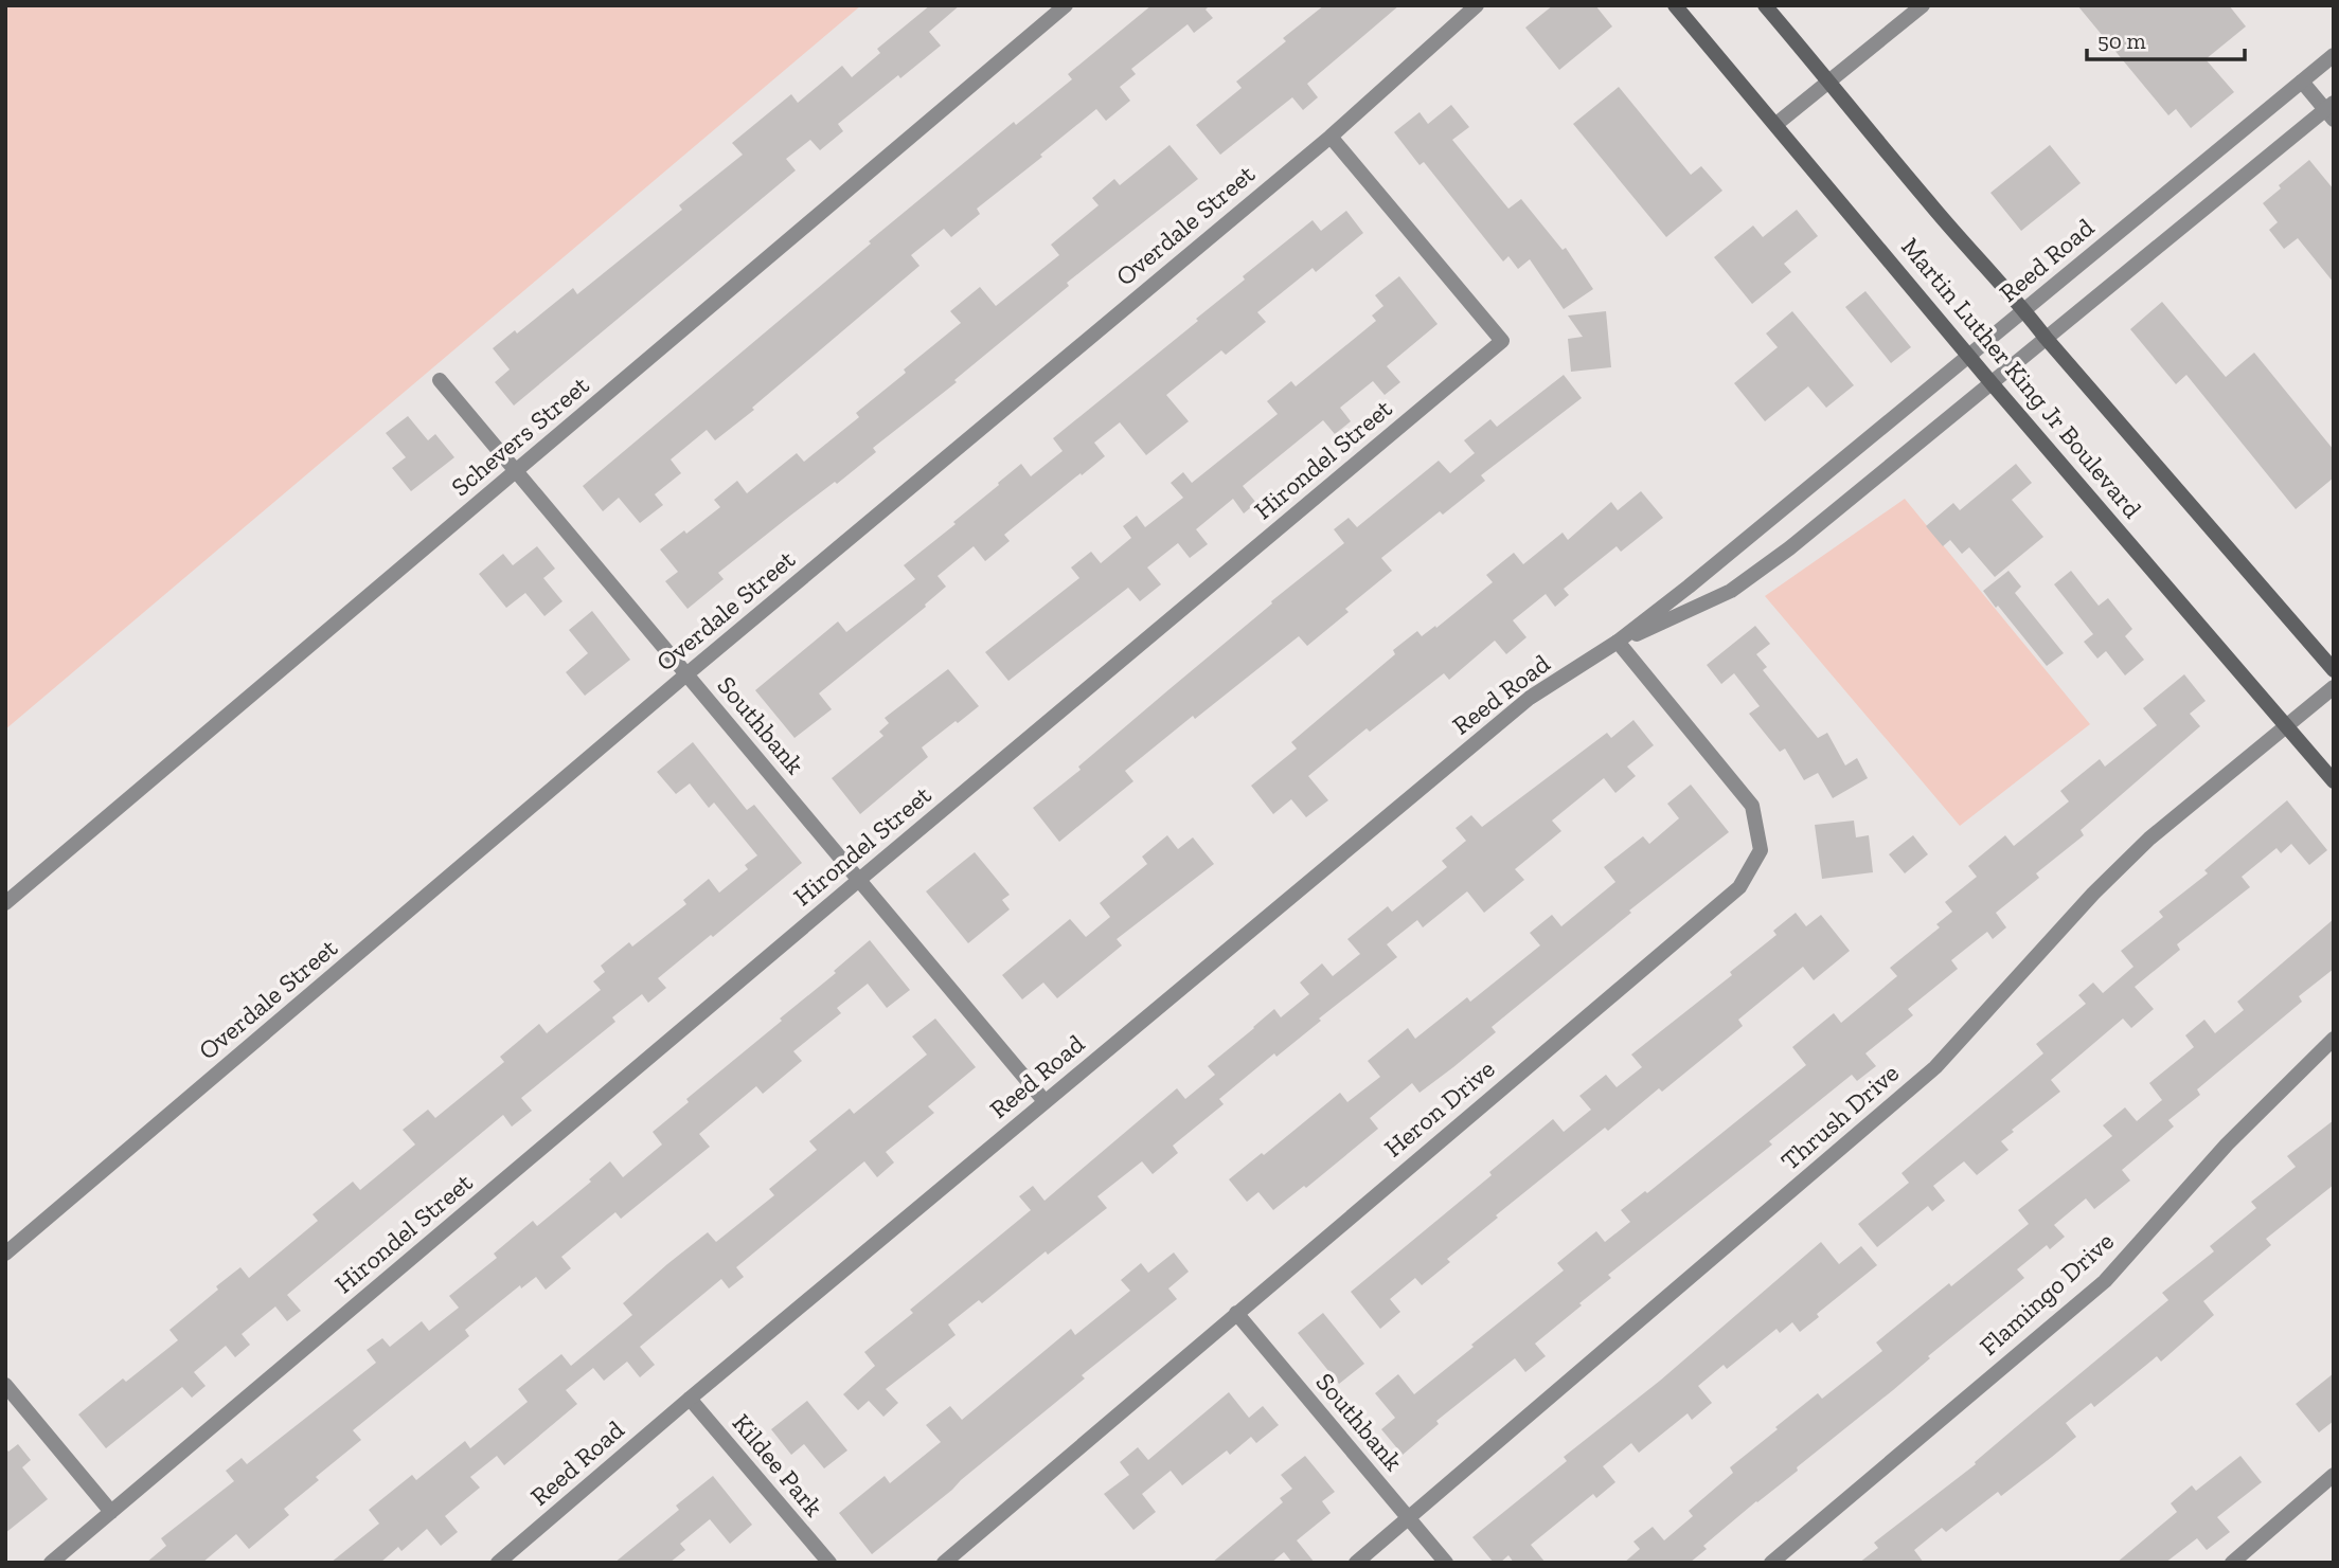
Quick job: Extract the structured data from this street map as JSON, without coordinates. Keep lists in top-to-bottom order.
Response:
{
  "streets": {
    "main road": ["Martin Luther King Jr Boulevard"],
    "street": [
      "Overdale Street",
      "Reed Road",
      "Schevers Street",
      "Hirondel Street",
      "Southbank",
      "Heron Drive",
      "Thrush Drive",
      "Flamingo Drive",
      "Kildee Park"
    ]
  },
  "crossings": [
    ["Overdale Street", "Hirondel Street"],
    ["Overdale Street", "Southbank"],
    ["Reed Road", "Martin Luther King Jr Boulevard"],
    ["Reed Road", "Southbank"],
    ["Reed Road", "Heron Drive"],
    ["Reed Road", "Kildee Park"],
    ["Martin Luther King Jr Boulevard", "Thrush Drive"],
    ["Schevers Street", "Southbank"],
    ["Hirondel Street", "Southbank"],
    ["Southbank", "Heron Drive"],
    ["Southbank", "Thrush Drive"]
  ],
  "scale_bar": "50 m"
}
